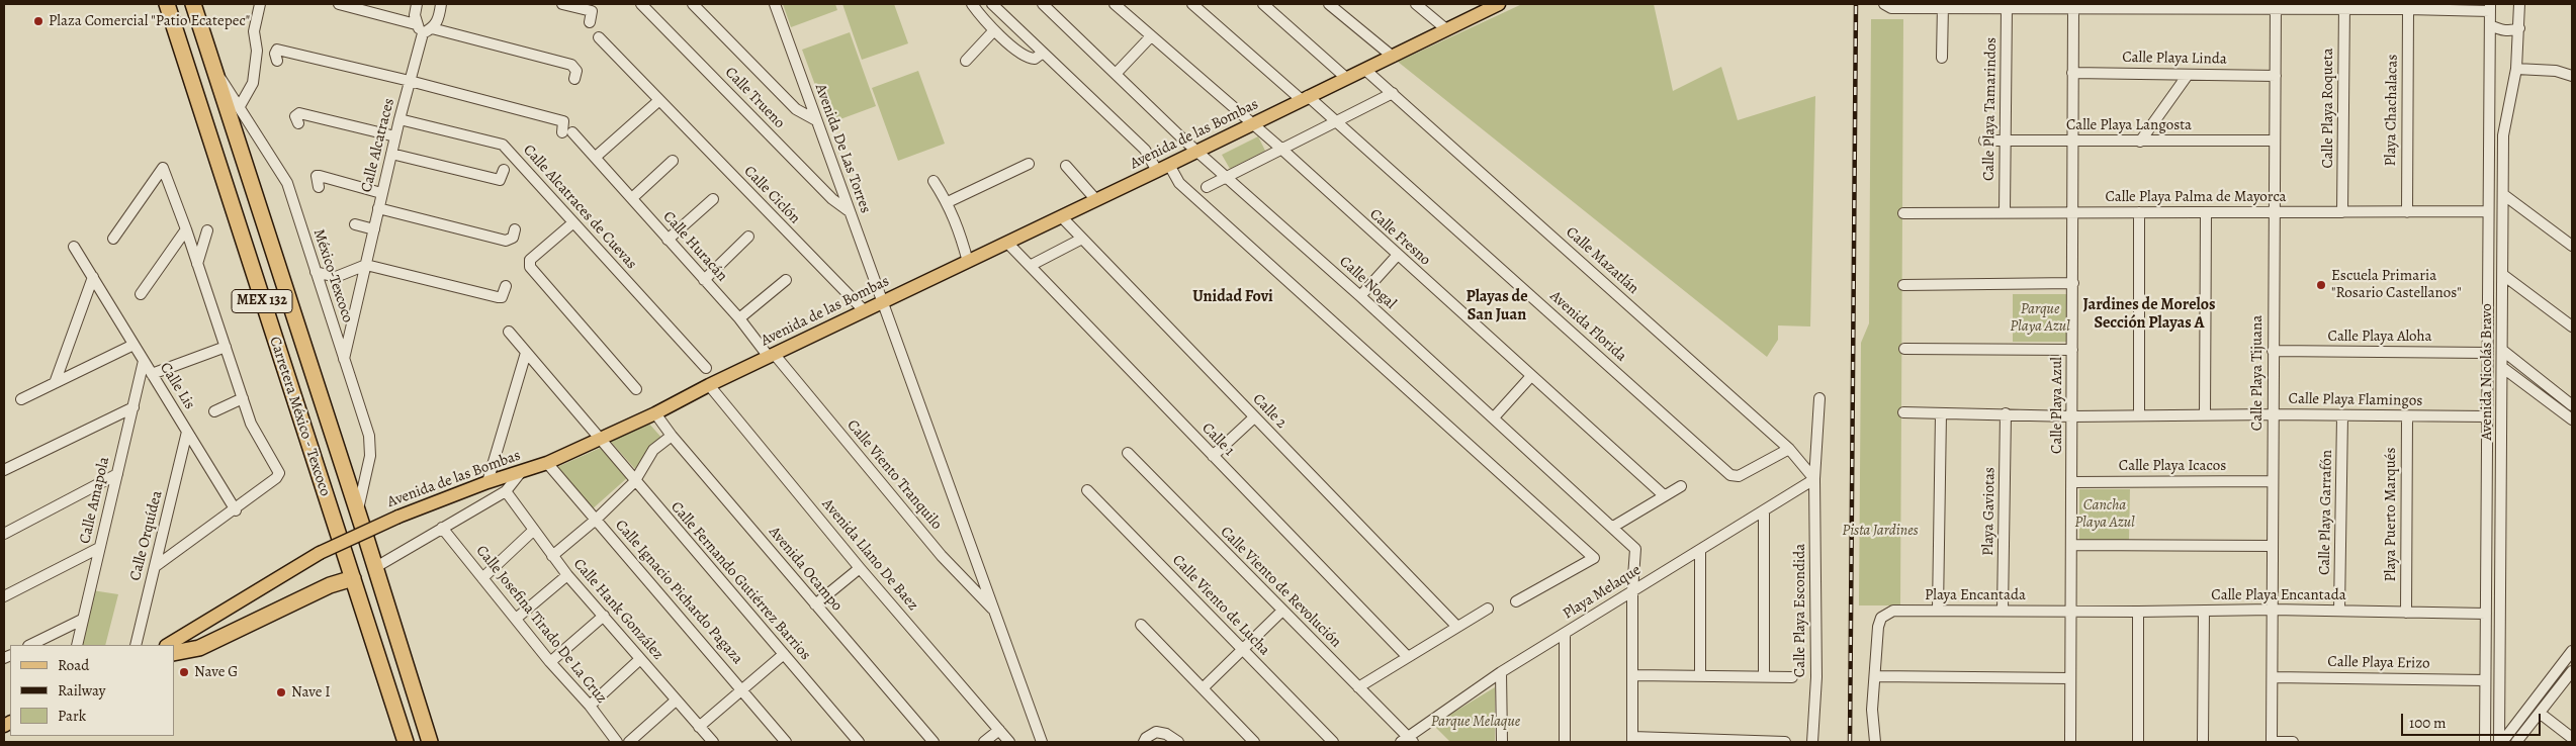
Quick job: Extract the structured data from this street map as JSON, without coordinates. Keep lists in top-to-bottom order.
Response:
{
  "streets": {
    "highway": ["MEX 132", "Carretera México - Texcoco"],
    "main road": ["Avenida de las Bombas"],
    "street": [
      "Calle Playa Linda",
      "Calle Trueno",
      "Calle Playa Roqueta",
      "Calle Playa Tamarindos",
      "Playa Chachalacas",
      "Calle Playa Langosta",
      "Calle Alcatraces",
      "Avenida De Las Torres",
      "Calle Ciclón",
      "Calle Playa Palma de Mayorca",
      "Calle Alcatraces de Cuevas",
      "Calle Fresno",
      "Calle Huracán",
      "Calle Mazatlán",
      "México-Texcoco",
      "Calle Nogal",
      "Avenida Florida",
      "Calle Playa Aloha",
      "Avenida Nicolás Bravo",
      "Calle Playa Tijuana",
      "Calle Lis",
      "Calle Playa Flamingos",
      "Calle Playa Azul",
      "Calle 2",
      "Calle 1",
      "Calle Playa Icacos",
      "Calle Viento Tranquilo",
      "Calle Amapola",
      "Playa Gaviotas",
      "Calle Playa Garrafón",
      "Playa Puerto Marqués",
      "Calle Orquídea",
      "Avenida Llano De Baez",
      "Avenida Ocampo",
      "Calle Fernando Gutiérrez Barrios",
      "Calle Viento de Revolución",
      "Calle Ignacio Pichardo Pagaza",
      "Playa Melaque",
      "Playa Encantada",
      "Calle Playa Encantada",
      "Calle Viento de Lucha",
      "Calle Hank González",
      "Calle Playa Escondida",
      "Calle Josefina Tirado De La Cruz",
      "Calle Playa Erizo"
    ]
  },
  "crossings": [
    ["Calle Playa Linda", "Calle Playa Tijuana"],
    ["Calle Playa Linda", "Calle Playa Azul"],
    ["Calle Trueno", "Avenida De Las Torres"],
    ["Calle Playa Roqueta", "Calle Playa Palma de Mayorca"],
    ["Calle Playa Tamarindos", "Calle Playa Langosta"],
    ["Calle Playa Tamarindos", "Calle Playa Palma de Mayorca"],
    ["Playa Chachalacas", "Calle Playa Palma de Mayorca"],
    ["Calle Playa Langosta", "Calle Playa Tijuana"],
    ["Calle Playa Langosta", "Calle Playa Azul"],
    ["Avenida de las Bombas", "Avenida De Las Torres"],
    ["Avenida de las Bombas", "Calle Ciclón"],
    ["Avenida de las Bombas", "Calle Fresno"],
    ["Avenida de las Bombas", "Calle Huracán"],
    ["Avenida de las Bombas", "Calle Mazatlán"],
    ["Avenida de las Bombas", "Calle Nogal"],
    ["Avenida de las Bombas", "Avenida Florida"],
    ["Avenida de las Bombas", "Calle 2"],
    ["Avenida de las Bombas", "Calle 1"],
    ["Avenida de las Bombas", "Calle Viento Tranquilo"],
    ["Avenida de las Bombas", "Avenida Llano De Baez"],
    ["Avenida de las Bombas", "Avenida Ocampo"],
    ["Avenida de las Bombas", "Calle Fernando Gutiérrez Barrios"],
    ["Avenida de las Bombas", "Calle Ignacio Pichardo Pagaza"],
    ["Calle Alcatraces", "Calle Alcatraces de Cuevas"],
    ["Calle Alcatraces", "Calle Huracán"],
    ["Calle Alcatraces", "México-Texcoco"],
    ["Avenida De Las Torres", "Calle Viento Tranquilo"],
    ["Calle Playa Palma de Mayorca", "Avenida Nicolás Bravo"],
    ["Calle Playa Palma de Mayorca", "Calle Playa Tijuana"],
    ["Calle Playa Palma de Mayorca", "Calle Playa Azul"],
    ["Calle Huracán", "Calle Viento Tranquilo"],
    ["Calle Mazatlán", "Avenida Florida"],
    ["Calle Mazatlán", "Playa Melaque"],
    ["Calle Mazatlán", "Calle Playa Escondida"],
    ["México-Texcoco", "Carretera México - Texcoco"],
    ["Calle Nogal", "Playa Melaque"],
    ["MEX 132", "Carretera México - Texcoco"],
    ["Calle Playa Aloha", "Avenida Nicolás Bravo"],
    ["Calle Playa Aloha", "Calle Playa Tijuana"],
    ["Avenida Nicolás Bravo", "Calle Playa Flamingos"],
    ["Avenida Nicolás Bravo", "Calle Playa Encantada"],
    ["Avenida Nicolás Bravo", "Calle Playa Erizo"],
    ["Calle Playa Tijuana", "Calle Playa Flamingos"],
    ["Calle Playa Tijuana", "Calle Playa Icacos"],
    ["Calle Playa Tijuana", "Calle Playa Encantada"],
    ["Calle Playa Tijuana", "Calle Playa Erizo"],
    ["Calle Lis", "Calle Amapola"],
    ["Calle Lis", "Calle Orquídea"],
    ["Calle Playa Flamingos", "Calle Playa Azul"],
    ["Calle Playa Flamingos", "Playa Gaviotas"],
    ["Calle Playa Flamingos", "Calle Playa Garrafón"],
    ["Calle Playa Flamingos", "Playa Puerto Marqués"],
    ["Calle Playa Azul", "Calle Playa Icacos"],
    ["Calle Playa Azul", "Playa Encantada"],
    ["Calle Playa Azul", "Calle Playa Encantada"],
    ["Playa Gaviotas", "Playa Encantada"],
    ["Calle Playa Garrafón", "Calle Playa Encantada"],
    ["Playa Puerto Marqués", "Calle Playa Encantada"],
    ["Calle Viento de Revolución", "Playa Melaque"],
    ["Playa Melaque", "Calle Playa Escondida"],
    ["Playa Encantada", "Calle Playa Encantada"]
  ],
  "districts": ["Unidad Fovi", "Playas de San Juan", "Jardines de Morelos Sección Playas A"],
  "parks": [
    "Parque Playa Azul",
    "Cancha Playa Azul",
    "Pista Jardines",
    "Parque Melaque"
  ],
  "places": [
    "Plaza Comercial \"Patio Ecatepec\"",
    "Escuela Primaria \"Rosario Castellanos\"",
    "Nave G",
    "Nave I"
  ],
  "legend": ["Road", "Railway", "Park"],
  "scale_bar": "100 m"
}
